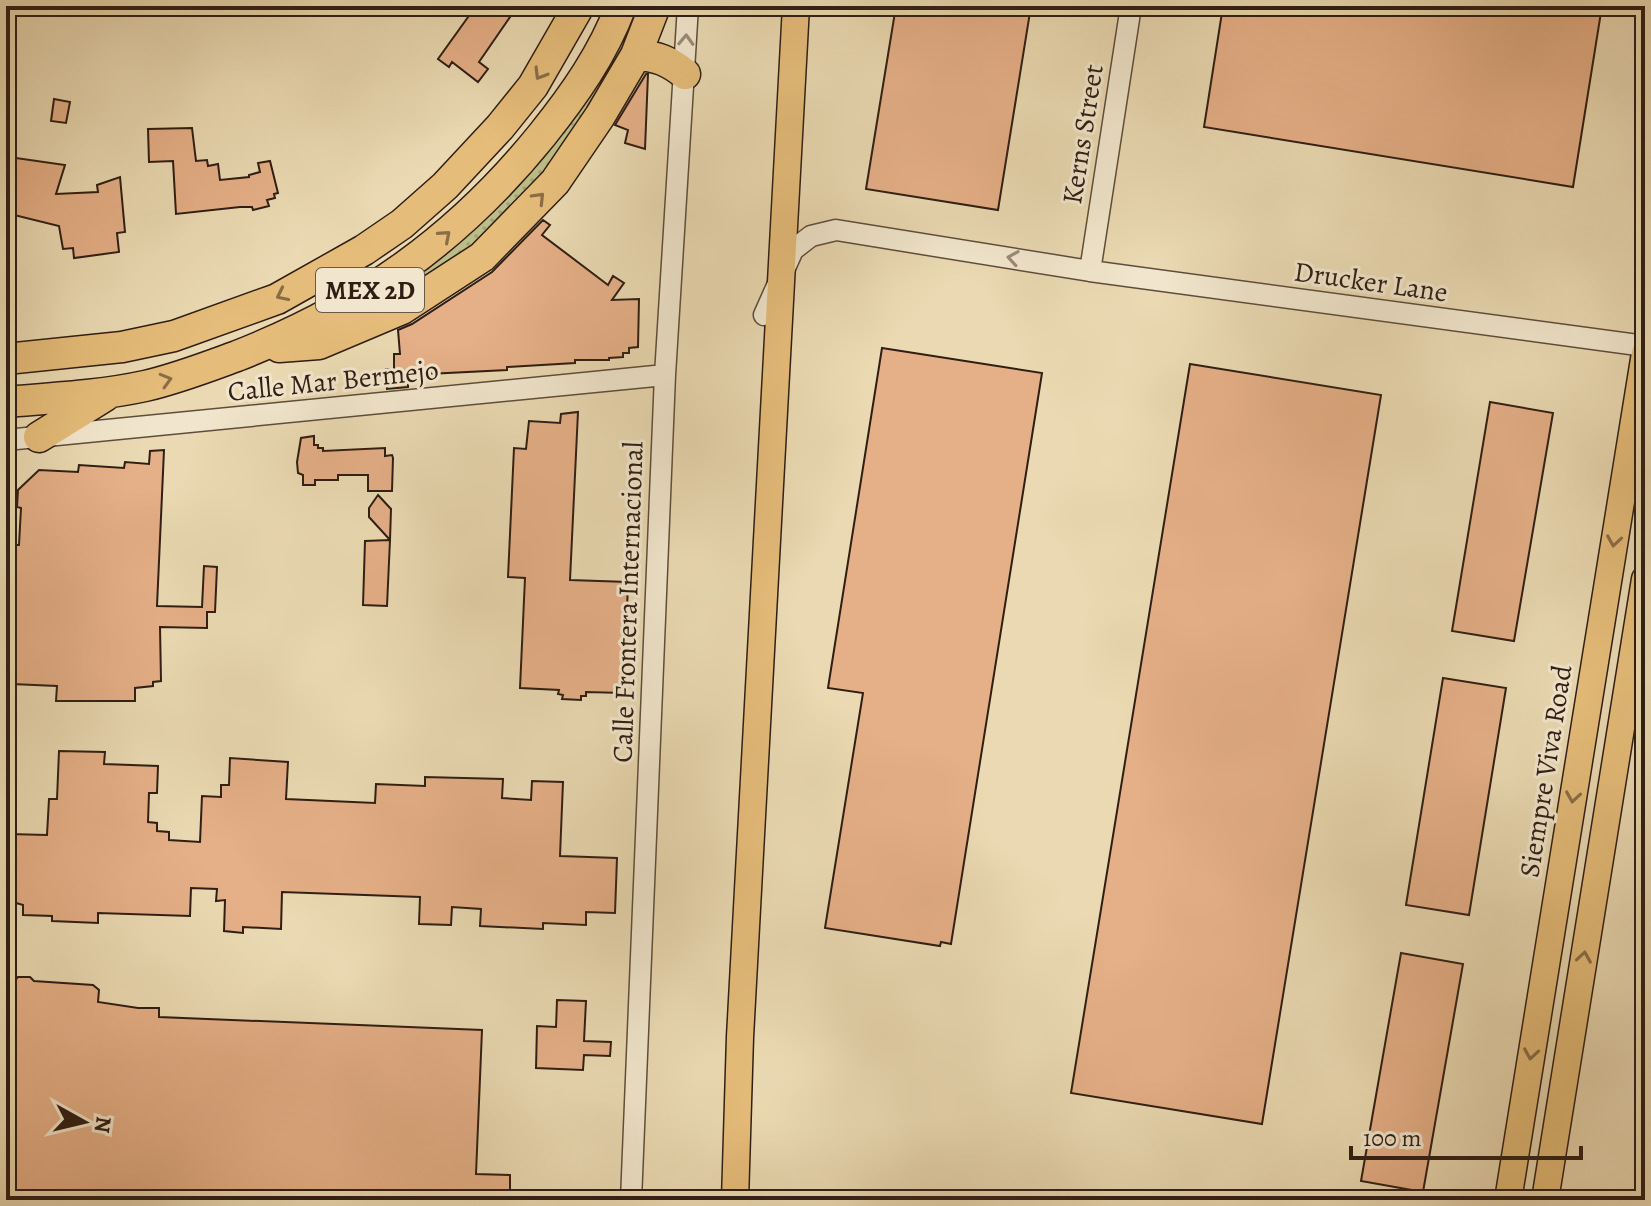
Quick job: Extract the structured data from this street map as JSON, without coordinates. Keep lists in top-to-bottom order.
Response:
{
  "streets": {
    "highway": ["MEX 2D"],
    "main road": ["Siempre Viva Road"],
    "street": [
      "Kerns Street",
      "Drucker Lane",
      "Calle Mar Bermejo",
      "Calle Frontera Internacional"
    ]
  },
  "crossings": [
    ["Kerns Street", "Drucker Lane"],
    ["Calle Mar Bermejo", "Calle Frontera Internacional"]
  ],
  "scale_bar": "100 m",
  "north": "right"
}
